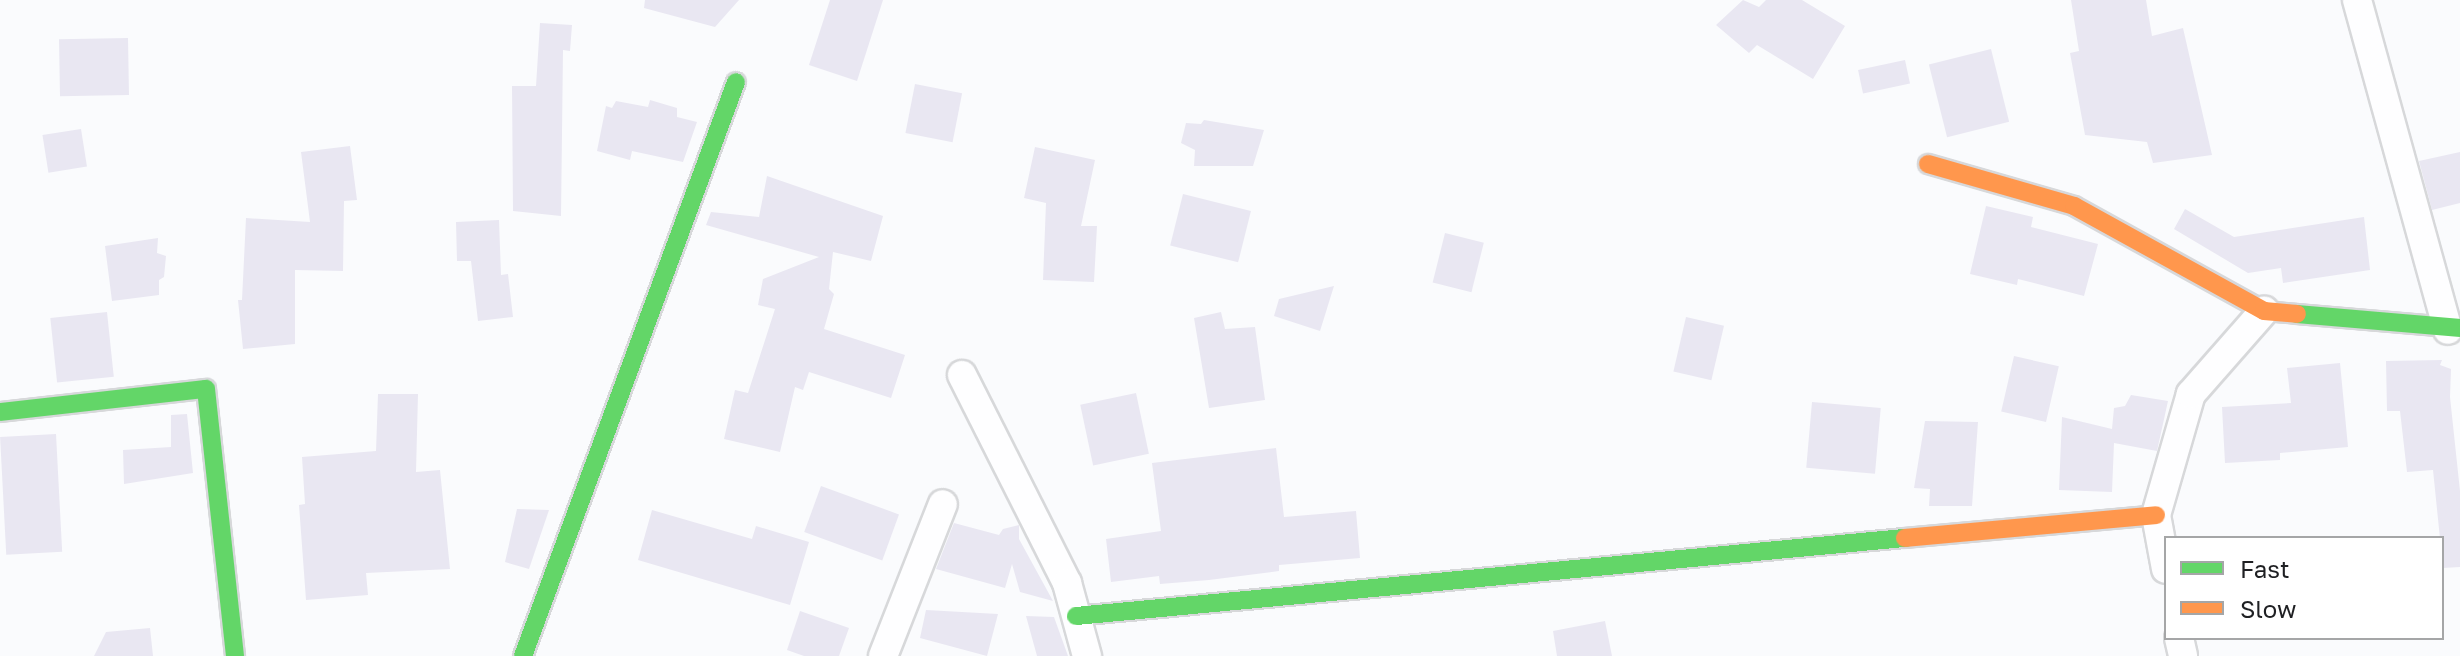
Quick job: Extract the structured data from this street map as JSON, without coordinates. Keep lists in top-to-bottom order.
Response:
{
  "legend": ["Fast", "Slow"]
}
